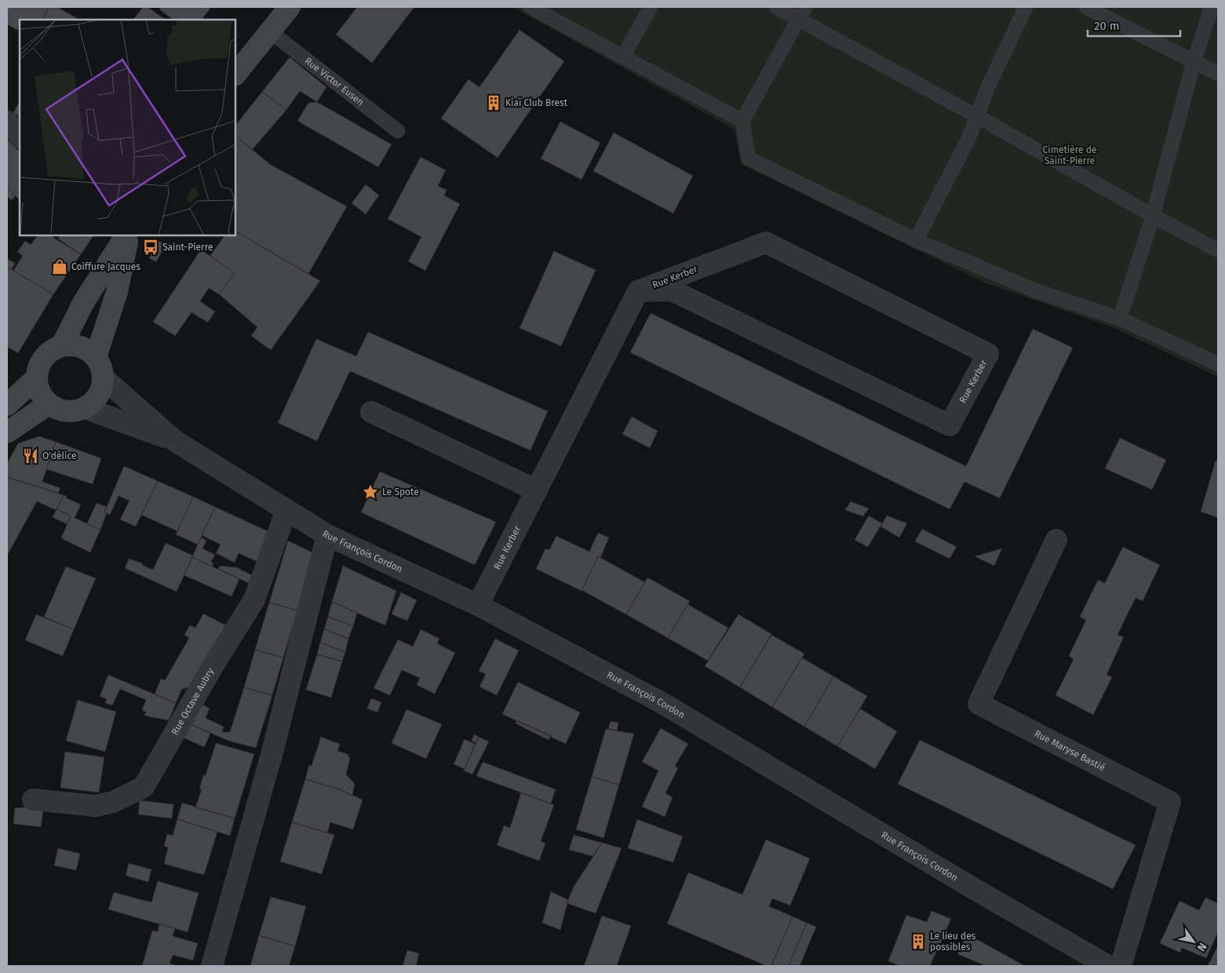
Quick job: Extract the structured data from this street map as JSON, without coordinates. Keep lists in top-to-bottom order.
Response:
{
  "streets": {
    "street": [
      "Rue Kerber",
      "Rue François Cordon",
      "Rue Octave Aubry",
      "Rue Maryse Bastié"
    ],
    "lane": ["Rue Victor Eusen"]
  },
  "crossings": [
    ["Rue Kerber", "Rue François Cordon"],
    ["Rue François Cordon", "Rue Octave Aubry"]
  ],
  "parks": ["Cimetière de Saint-Pierre"],
  "places": {
    "building": ["Kiaï Club Brest", "Le lieu des possibles"],
    "bus stop": ["Saint-Pierre"],
    "shop": ["Coiffure Jacques"],
    "restaurant": ["O'délice"],
    "place": ["Le Spote"]
  },
  "scale_bar": "20 m",
  "north": "bottom right"
}
